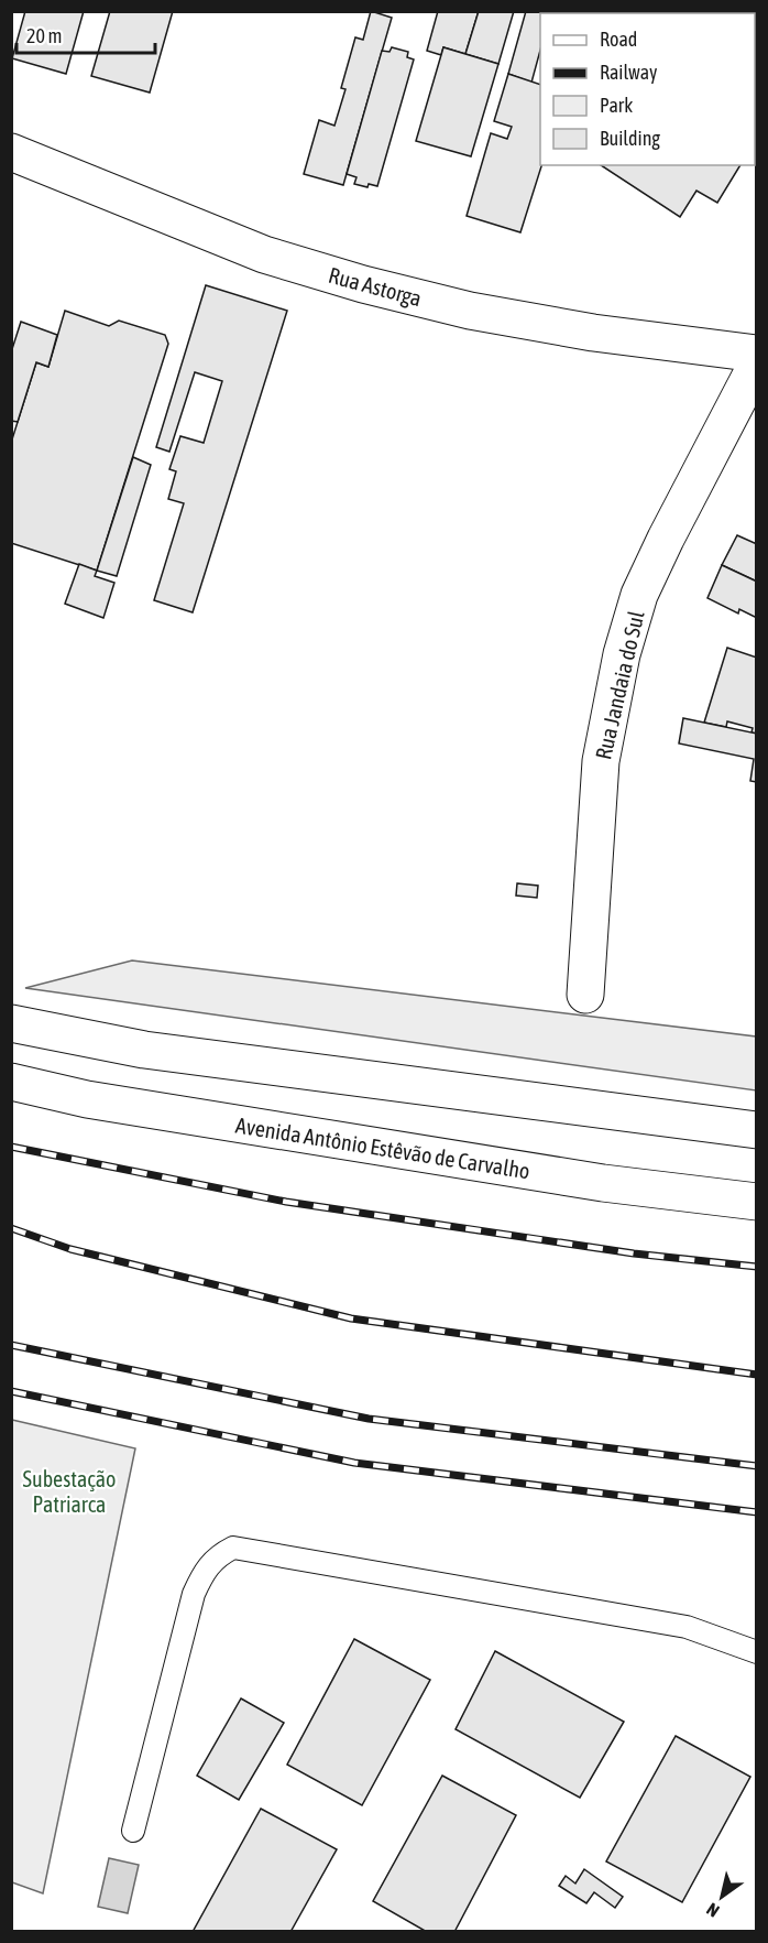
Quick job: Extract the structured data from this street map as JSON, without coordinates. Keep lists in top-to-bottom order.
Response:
{
  "streets": {
    "main road": ["Rua Astorga", "Rua Jandaia do Sul", "Avenida Antônio Estêvão de Carvalho"]
  },
  "parks": ["Subestação Patriarca"],
  "legend": [
    "Road",
    "Railway",
    "Park",
    "Building"
  ],
  "scale_bar": "20 m",
  "north": "bottom left"
}
